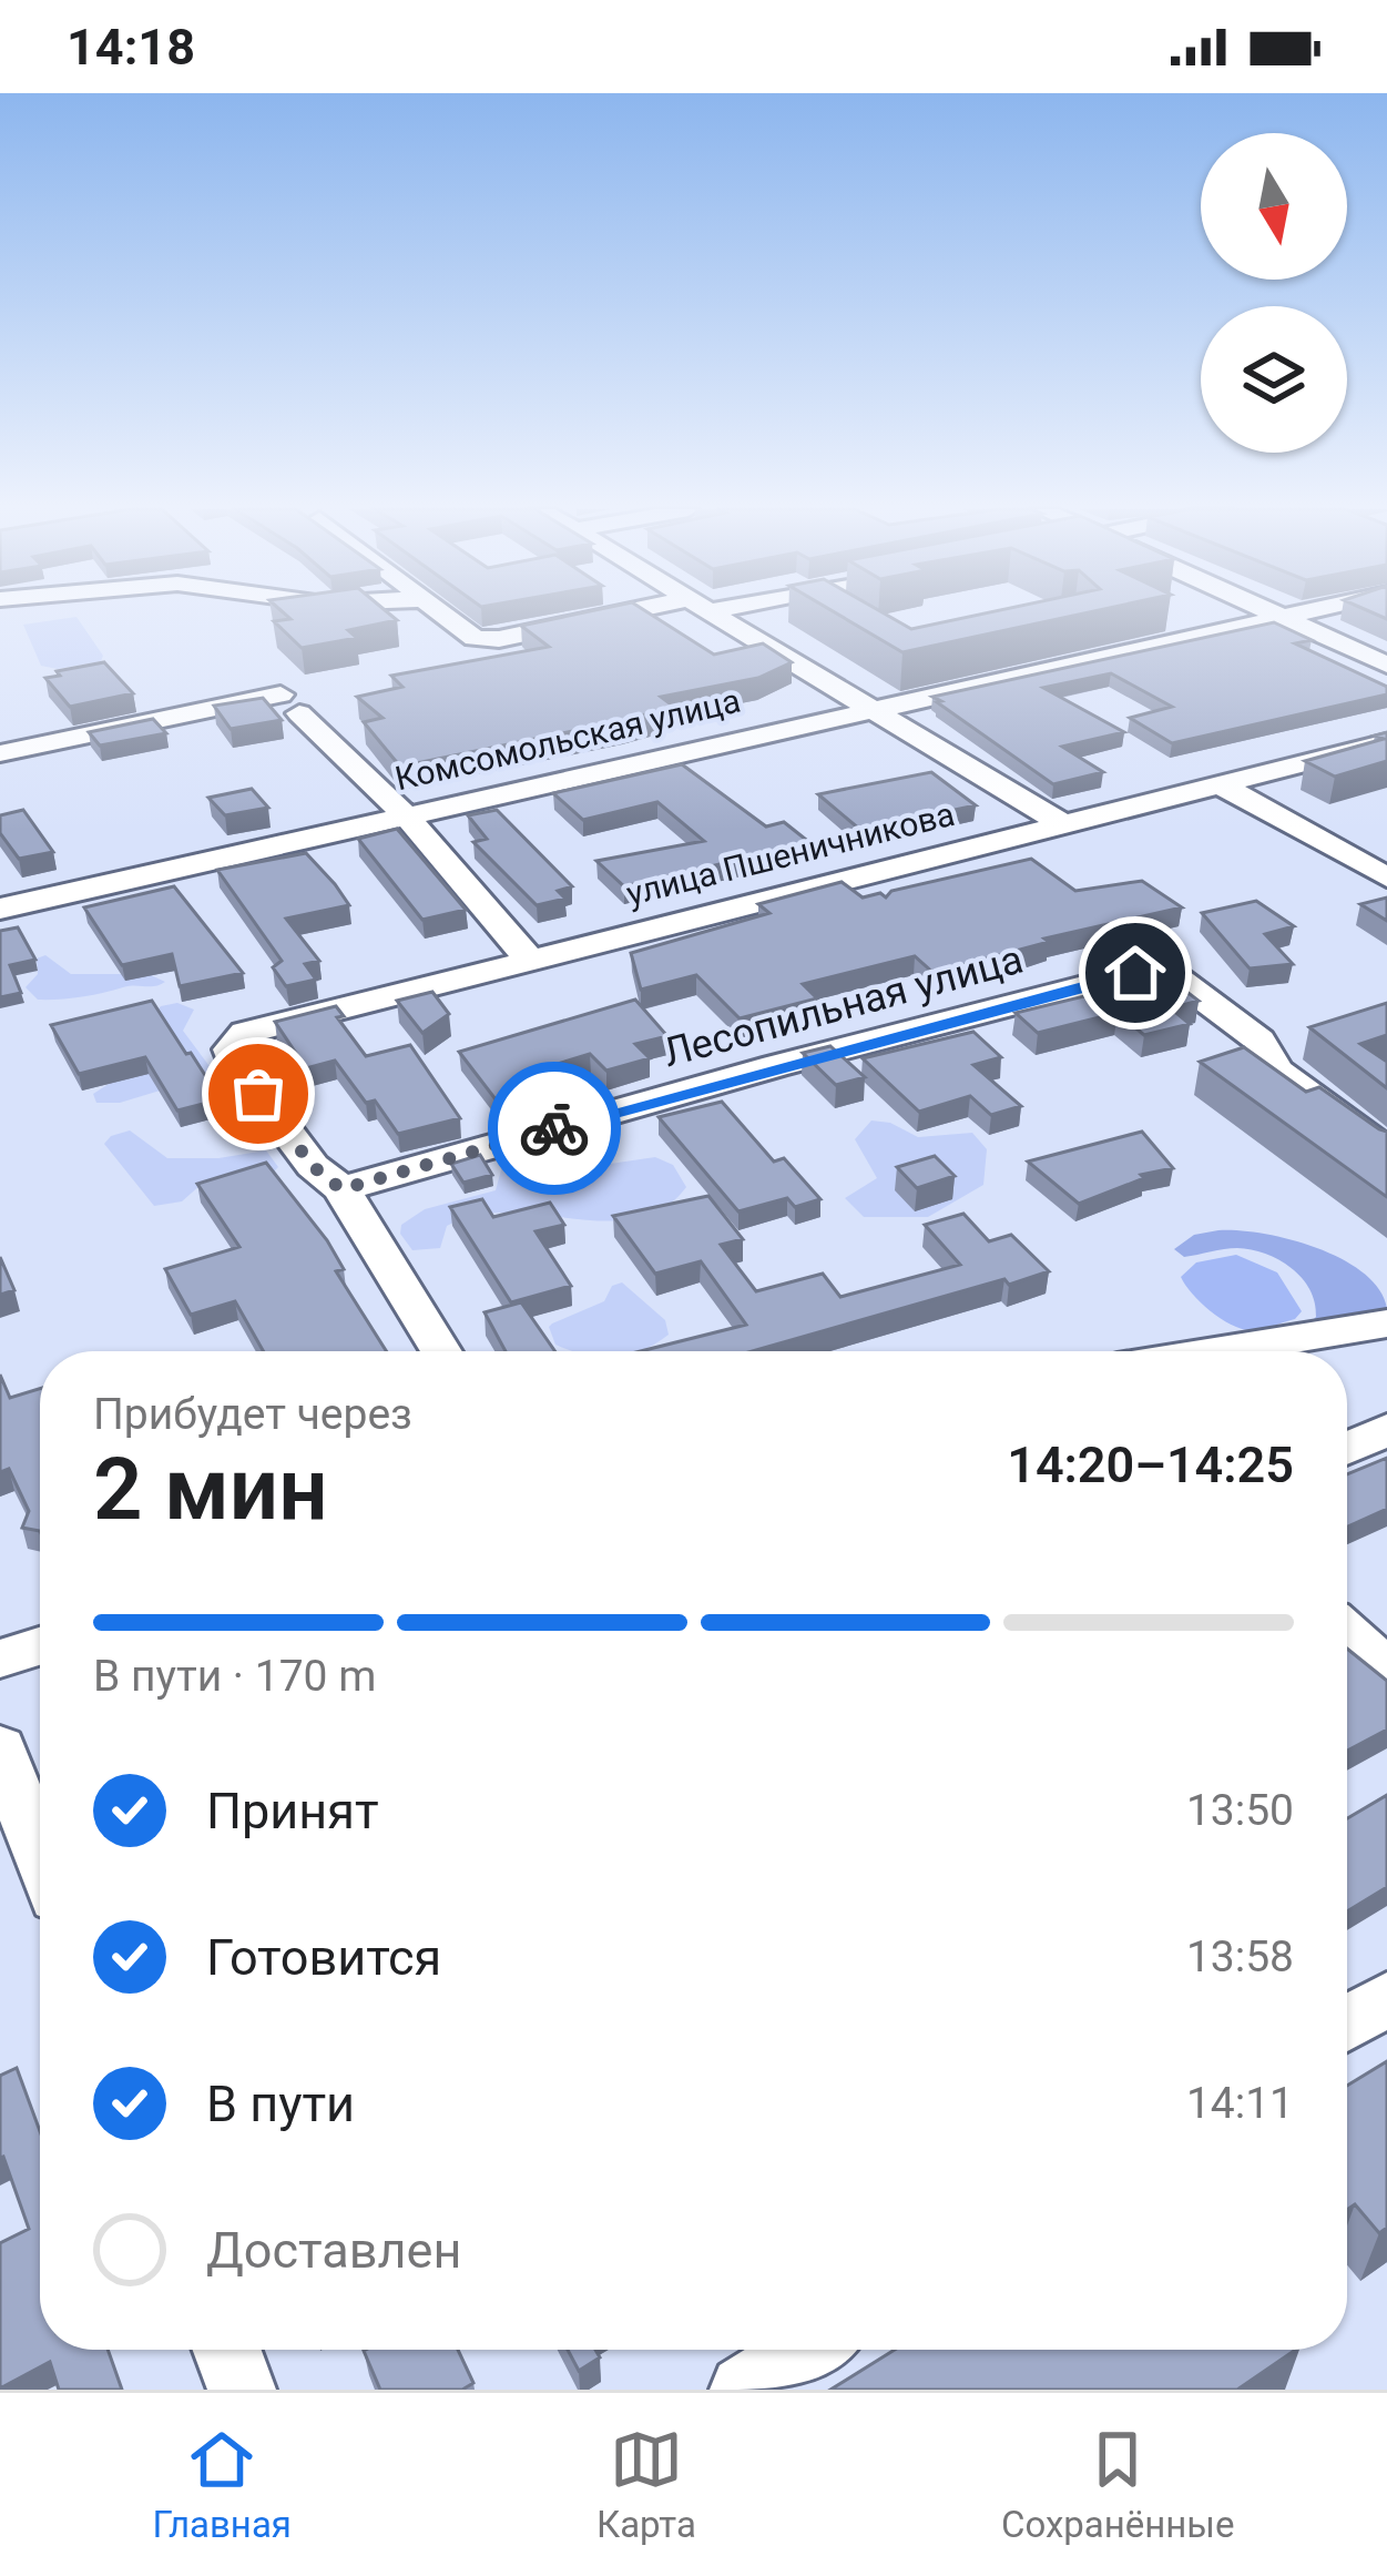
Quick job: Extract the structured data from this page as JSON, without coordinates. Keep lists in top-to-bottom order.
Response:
{
  "streets": {
    "street": ["Комсомольская улица", "улица Пшеничникова", "Лесопильная улица"]
  },
  "crossings": [
    ["улица Пшеничникова", "Лесопильная улица"]
  ],
  "north": "bottom",
  "page": {
    "status": "14:18",
    "heading": ["2 мин", "Прибудет через", "14:20–14:25"],
    "bar": "В пути · 170 m",
    "list": [
      ["Принят", "13:50"],
      ["Готовится", "13:58"],
      ["В пути", "14:11"],
      "Доставлен"
    ],
    "tabs": ["Главная", "Карта", "Сохранённые"]
  }
}
